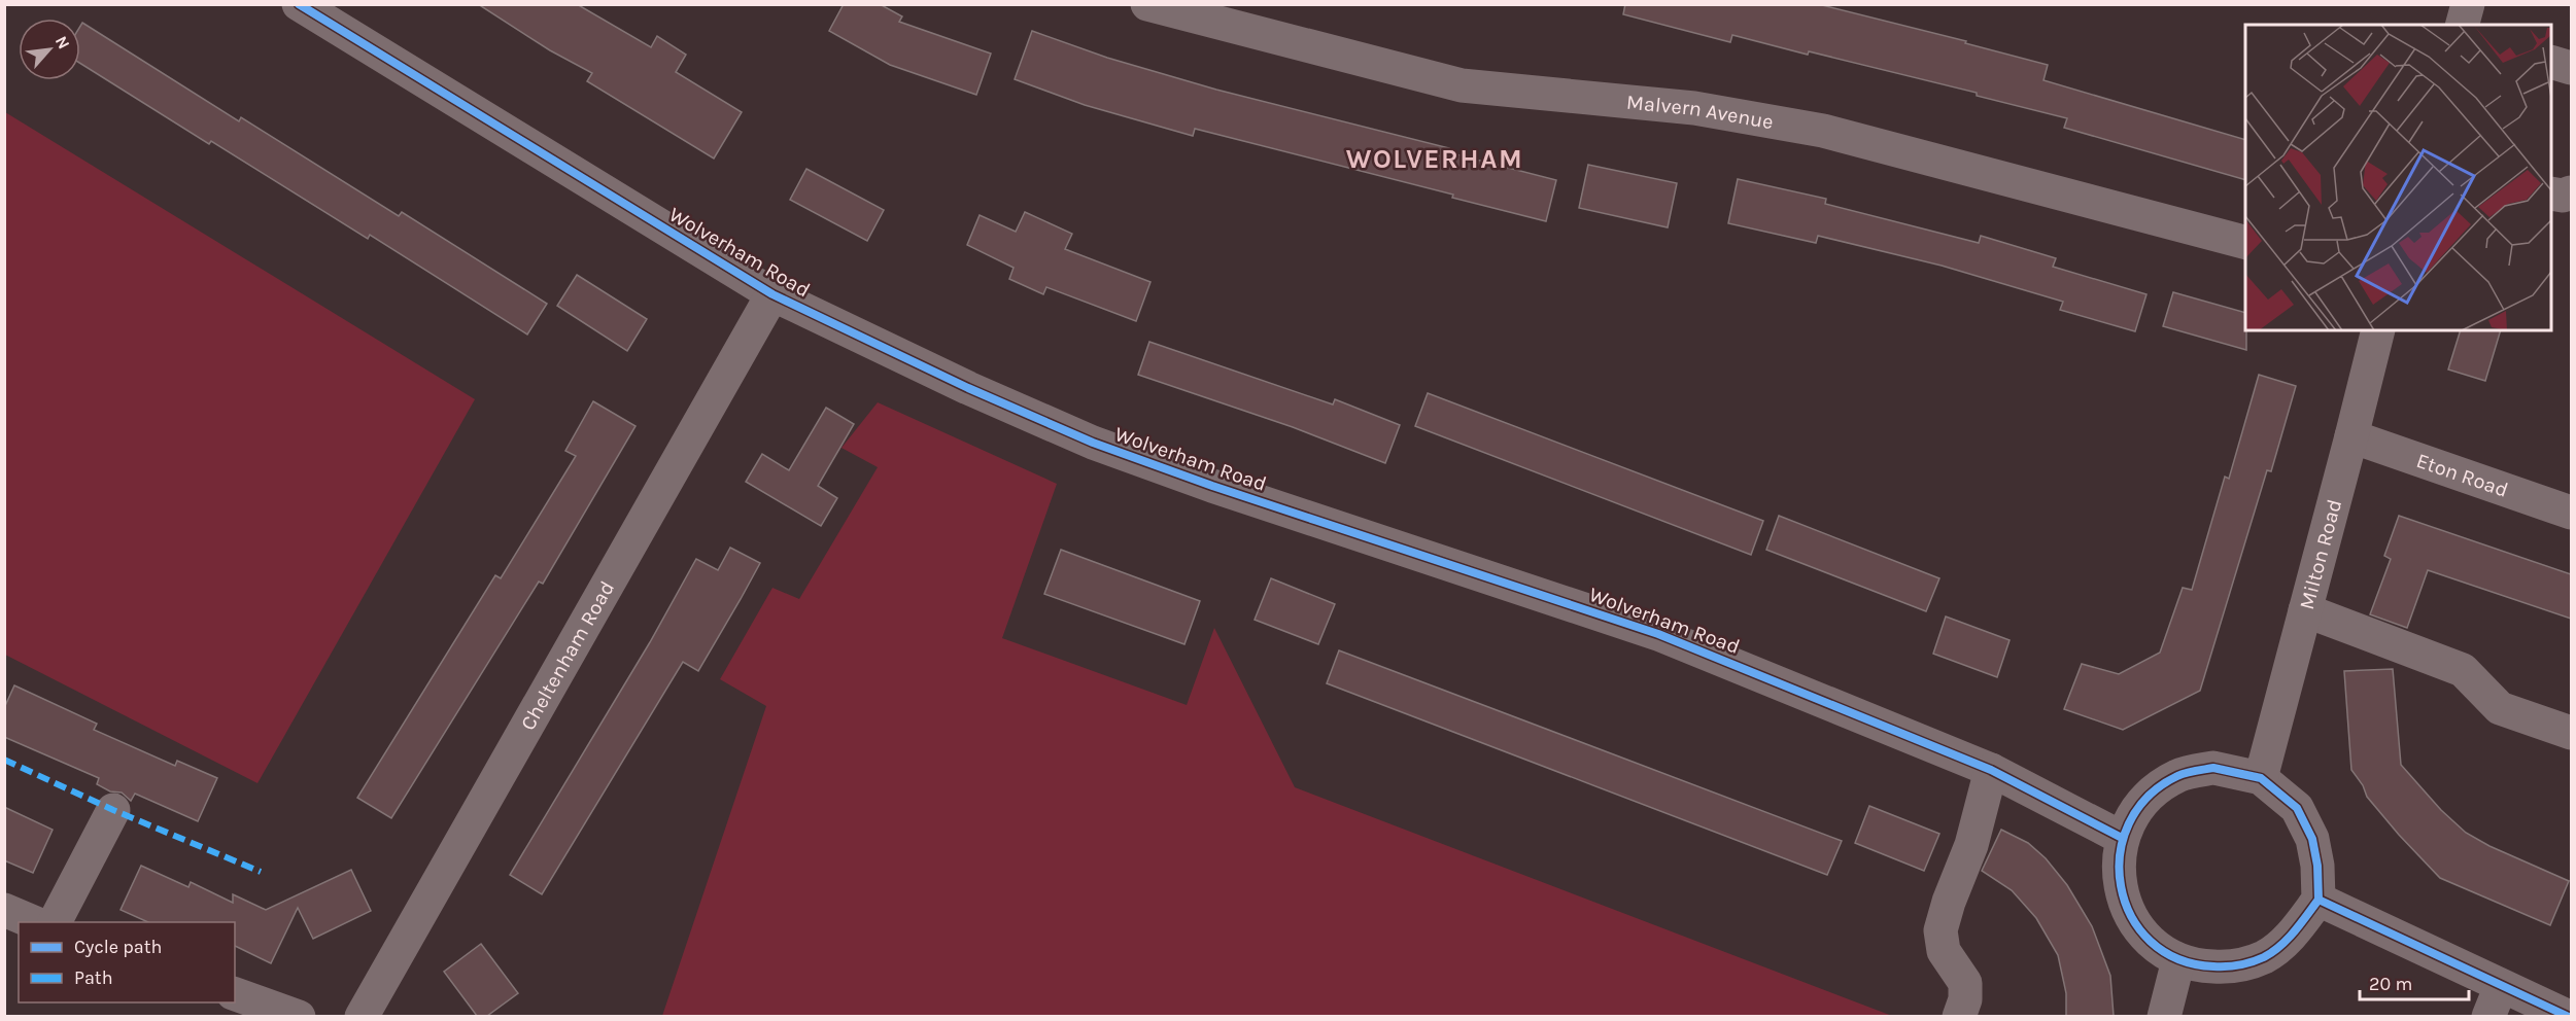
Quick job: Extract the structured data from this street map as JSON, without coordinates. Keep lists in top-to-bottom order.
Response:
{
  "streets": {
    "street": [
      "Malvern Avenue",
      "Wolverham Road",
      "Eton Road",
      "Milton Road",
      "Cheltenham Road"
    ]
  },
  "crossings": [
    ["Wolverham Road", "Milton Road"],
    ["Wolverham Road", "Cheltenham Road"],
    ["Eton Road", "Milton Road"]
  ],
  "districts": ["WOLVERHAM"],
  "legend": ["Cycle path", "Path"],
  "scale_bar": "20 m",
  "north": "top right"
}
